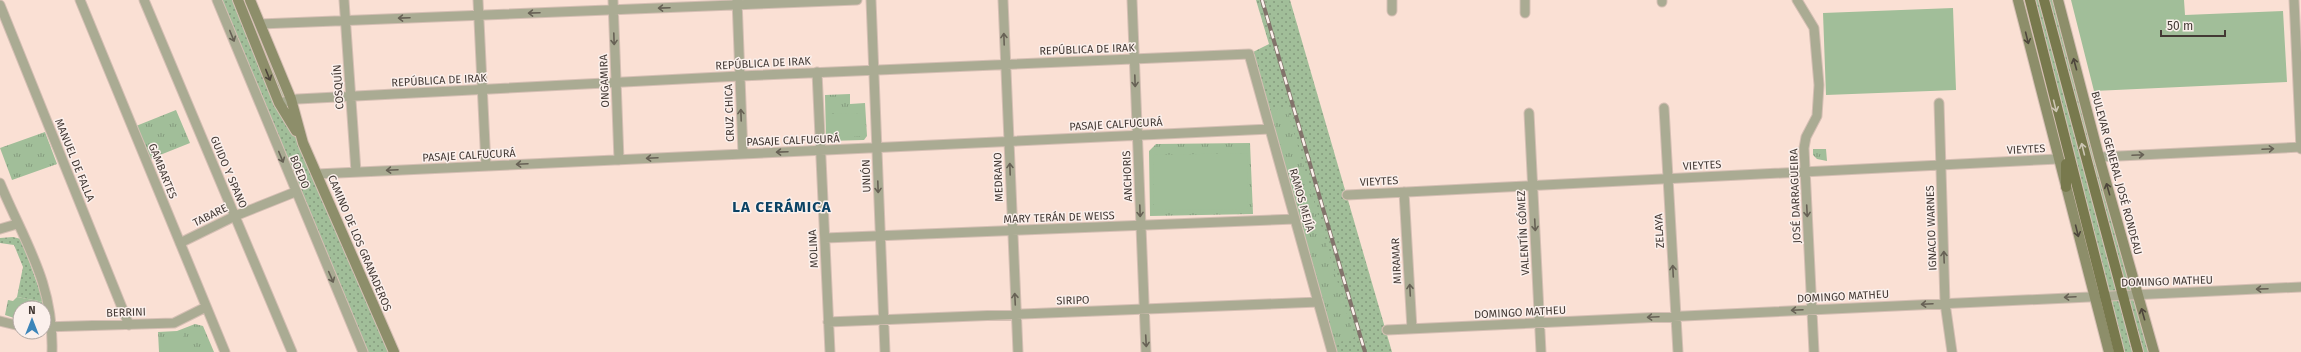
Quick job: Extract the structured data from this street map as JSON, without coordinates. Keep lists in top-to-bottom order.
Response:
{
  "streets": {
    "main road": ["BULEVAR GENERAL JOSÉ RONDEAU", "CAMINO DE LOS GRANADEROS"],
    "street": [
      "REPÚBLICA DE IRAK",
      "ONGAMIRA",
      "COSQUÍN",
      "CRUZ CHICA",
      "PASAJE CALFUCURÁ",
      "VIEYTES",
      "MANUEL DE FALLA",
      "GAMBARTES",
      "GUIDO Y SPANO",
      "BOEDO",
      "UNIÓN",
      "ANCHORIS",
      "MEDRANO",
      "JOSÉ DARRAGUEIRA",
      "RAMOS MEJÍA",
      "TABARE",
      "MARY TERÁN DE WEISS",
      "IGNACIO WARNES",
      "ZELAYA",
      "VALENTÍN GÓMEZ",
      "MOLINA",
      "MIRAMAR",
      "DOMINGO MATHEU",
      "SIRIPO",
      "BERRINI"
    ]
  },
  "crossings": [
    ["REPÚBLICA DE IRAK", "ONGAMIRA"],
    ["REPÚBLICA DE IRAK", "COSQUÍN"],
    ["REPÚBLICA DE IRAK", "CRUZ CHICA"],
    ["REPÚBLICA DE IRAK", "UNIÓN"],
    ["REPÚBLICA DE IRAK", "ANCHORIS"],
    ["REPÚBLICA DE IRAK", "MEDRANO"],
    ["REPÚBLICA DE IRAK", "RAMOS MEJÍA"],
    ["REPÚBLICA DE IRAK", "CAMINO DE LOS GRANADEROS"],
    ["REPÚBLICA DE IRAK", "MOLINA"],
    ["ONGAMIRA", "PASAJE CALFUCURÁ"],
    ["COSQUÍN", "PASAJE CALFUCURÁ"],
    ["CRUZ CHICA", "PASAJE CALFUCURÁ"],
    ["PASAJE CALFUCURÁ", "UNIÓN"],
    ["PASAJE CALFUCURÁ", "ANCHORIS"],
    ["PASAJE CALFUCURÁ", "MEDRANO"],
    ["PASAJE CALFUCURÁ", "RAMOS MEJÍA"],
    ["PASAJE CALFUCURÁ", "CAMINO DE LOS GRANADEROS"],
    ["PASAJE CALFUCURÁ", "MOLINA"],
    ["VIEYTES", "JOSÉ DARRAGUEIRA"],
    ["VIEYTES", "IGNACIO WARNES"],
    ["VIEYTES", "ZELAYA"],
    ["VIEYTES", "VALENTÍN GÓMEZ"],
    ["VIEYTES", "MIRAMAR"],
    ["MANUEL DE FALLA", "BERRINI"],
    ["GAMBARTES", "TABARE"],
    ["GAMBARTES", "BERRINI"],
    ["GUIDO Y SPANO", "TABARE"],
    ["BOEDO", "TABARE"],
    ["BULEVAR GENERAL JOSÉ RONDEAU", "DOMINGO MATHEU"],
    ["UNIÓN", "MARY TERÁN DE WEISS"],
    ["UNIÓN", "SIRIPO"],
    ["ANCHORIS", "MARY TERÁN DE WEISS"],
    ["ANCHORIS", "SIRIPO"],
    ["MEDRANO", "MARY TERÁN DE WEISS"],
    ["MEDRANO", "SIRIPO"],
    ["JOSÉ DARRAGUEIRA", "DOMINGO MATHEU"],
    ["RAMOS MEJÍA", "MARY TERÁN DE WEISS"],
    ["RAMOS MEJÍA", "SIRIPO"],
    ["MARY TERÁN DE WEISS", "MOLINA"],
    ["IGNACIO WARNES", "DOMINGO MATHEU"],
    ["ZELAYA", "DOMINGO MATHEU"],
    ["VALENTÍN GÓMEZ", "DOMINGO MATHEU"],
    ["MOLINA", "SIRIPO"],
    ["MIRAMAR", "DOMINGO MATHEU"]
  ],
  "one_way": [
    "ONGAMIRA",
    "CRUZ CHICA",
    "PASAJE CALFUCURÁ",
    "BOEDO",
    "ANCHORIS",
    "MEDRANO",
    "JOSÉ DARRAGUEIRA",
    "IGNACIO WARNES",
    "ZELAYA",
    "VALENTÍN GÓMEZ",
    "MIRAMAR",
    "DOMINGO MATHEU"
  ],
  "districts": ["LA CERÁMICA"],
  "scale_bar": "50 m",
  "north": "top"
}
